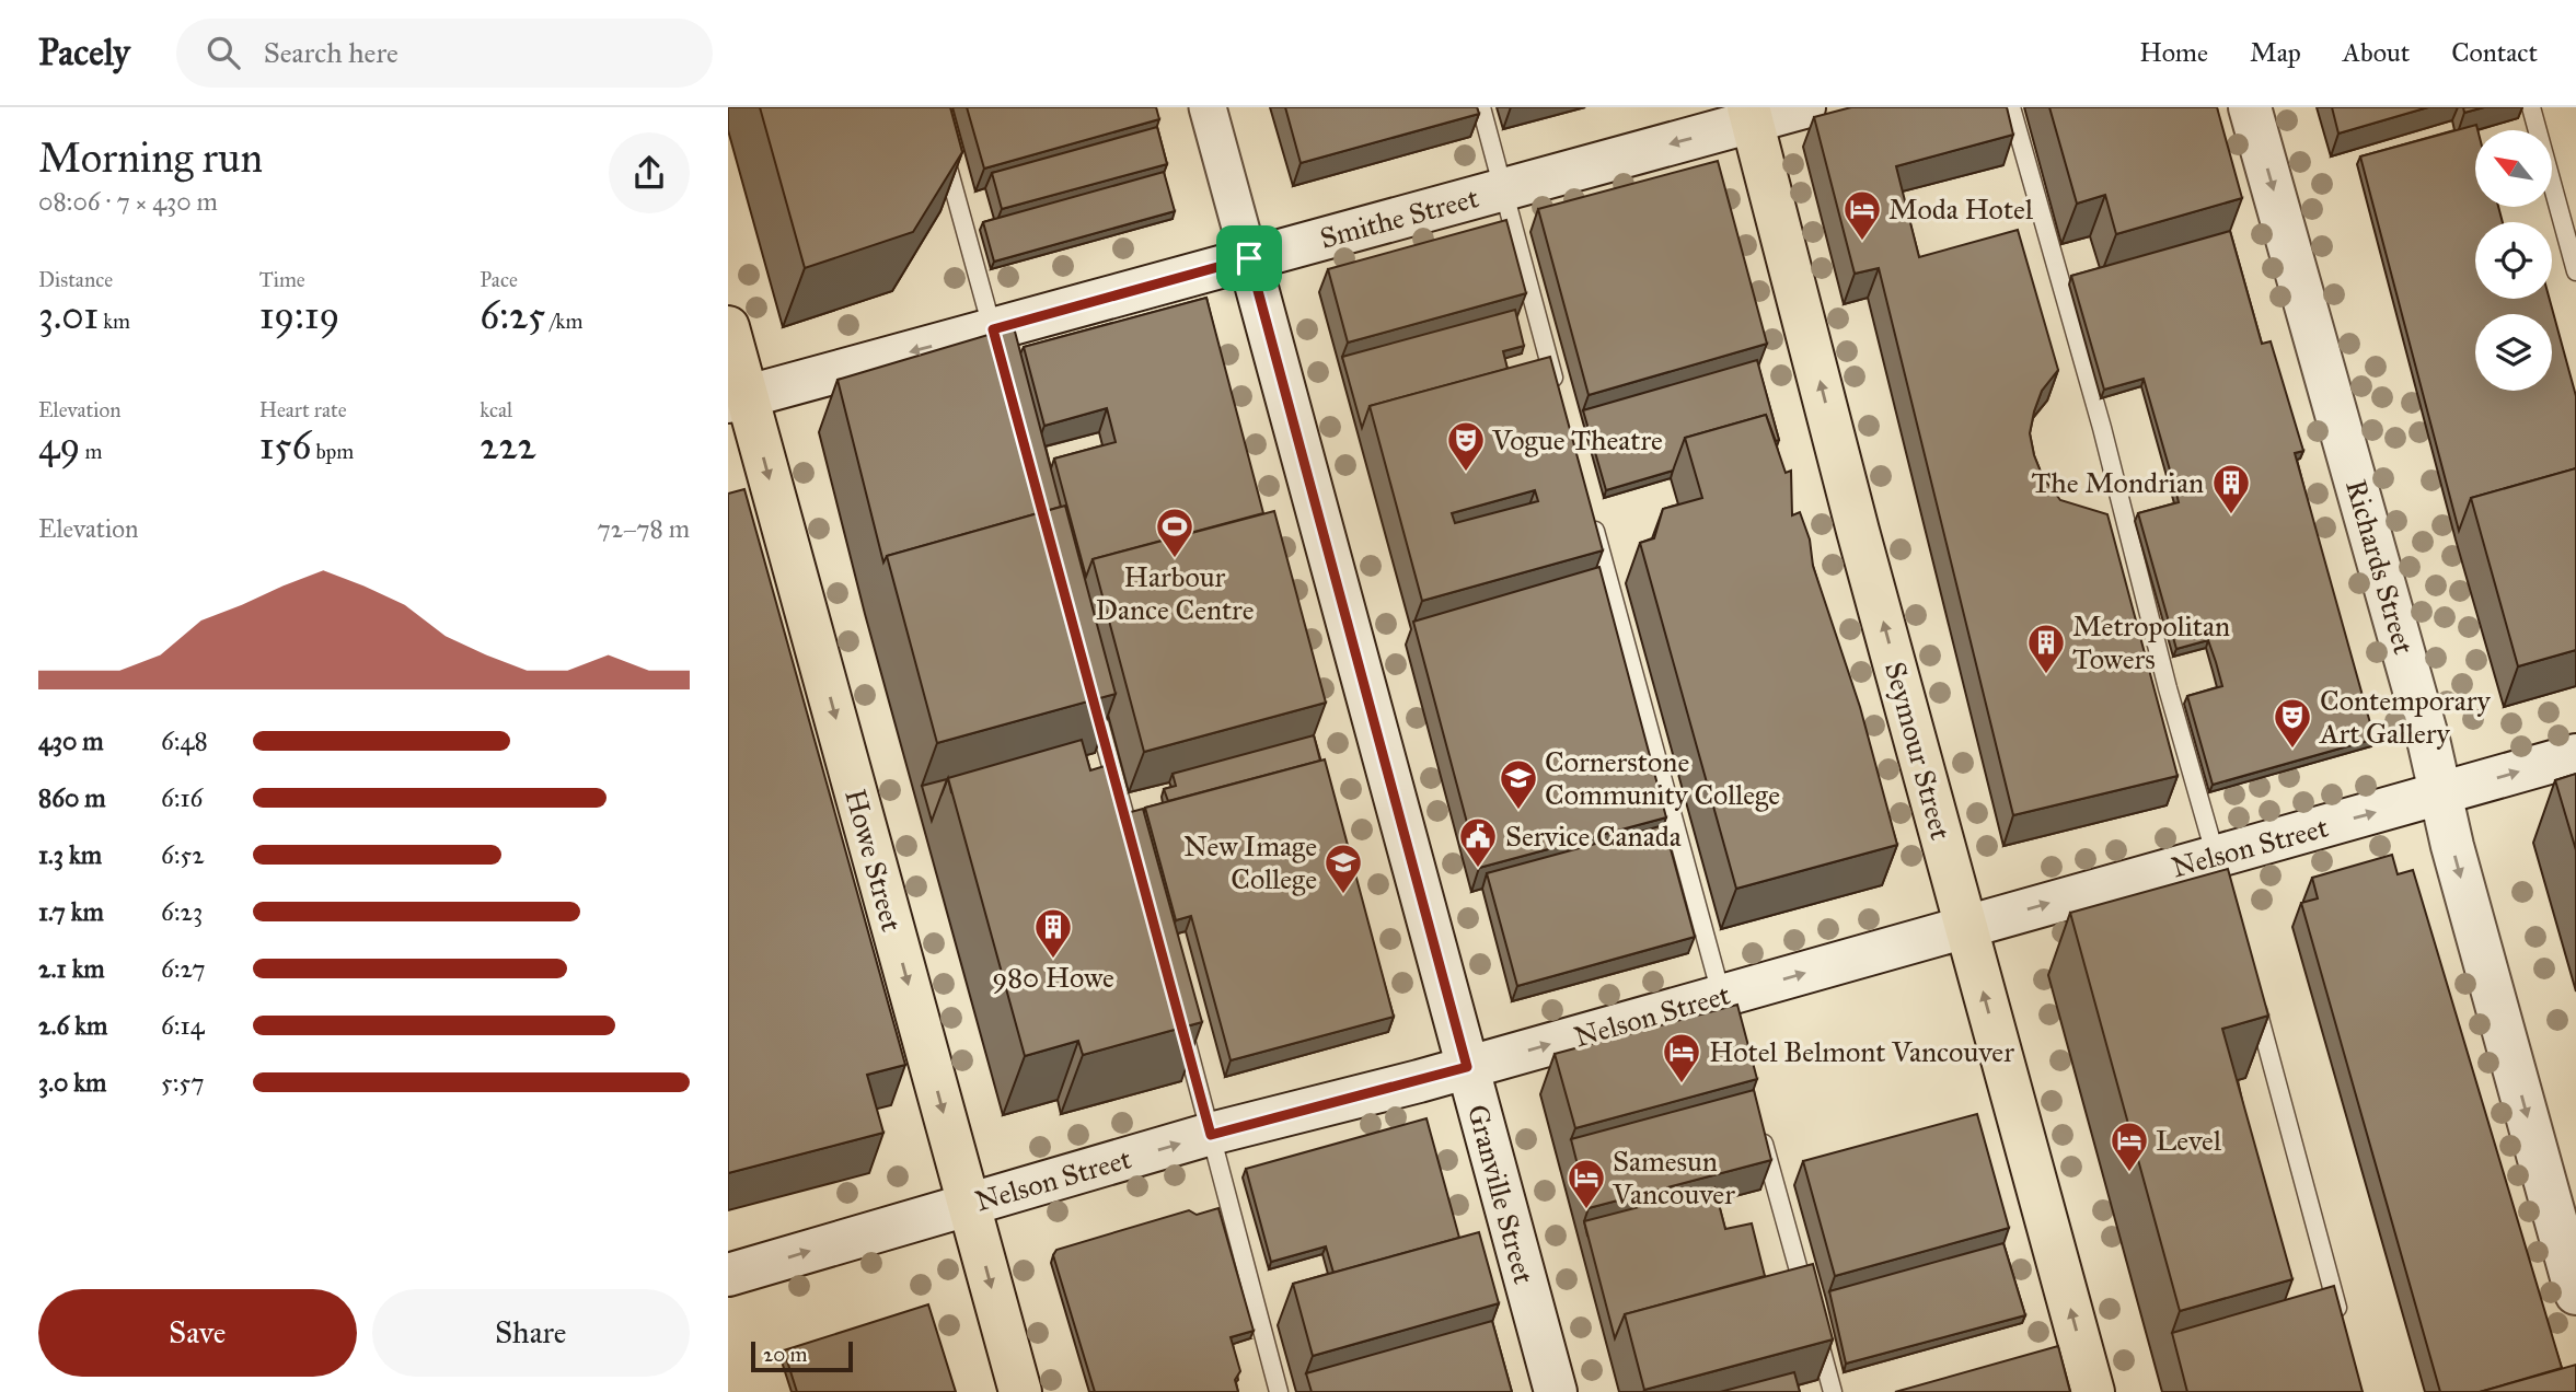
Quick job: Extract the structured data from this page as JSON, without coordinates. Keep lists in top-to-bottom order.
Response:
{
  "streets": {
    "highway": ["Seymour Street", "Howe Street"],
    "main road": [
      "Smithe Street",
      "Richards Street",
      "Nelson Street",
      "Granville Street"
    ]
  },
  "crossings": [
    ["Smithe Street", "Seymour Street"],
    ["Smithe Street", "Howe Street"],
    ["Smithe Street", "Granville Street"],
    ["Richards Street", "Nelson Street"],
    ["Seymour Street", "Nelson Street"],
    ["Nelson Street", "Howe Street"],
    ["Nelson Street", "Granville Street"]
  ],
  "one_way": [
    "Smithe Street",
    "Richards Street",
    "Seymour Street",
    "Nelson Street",
    "Howe Street"
  ],
  "places": {
    "hotel": [
      "Moda Hotel",
      "Hotel Belmont Vancouver",
      "Level",
      "Samesun Vancouver"
    ],
    "theatre": ["Vogue Theatre", "Contemporary Art Gallery"],
    "building": ["The Mondrian", "Metropolitan Towers", "980 Howe"],
    "sports": ["Harbour Dance Centre"],
    "school or university": ["Cornerstone Community College", "New Image College"],
    "public building": ["Service Canada"]
  },
  "scale_bar": "20 m",
  "north": "top left",
  "page": {
    "header": "Pacely",
    "search": "Search here",
    "nav": [
      "Home",
      "Map",
      "About",
      "Contact"
    ],
    "heading": ["Morning run", "08:06 · 7 × 430 m"],
    "stats": [
      ["Distance", "3.01 km"],
      ["Time", "19:19"],
      ["Pace", "6:25 /km"],
      ["Elevation", "49 m"],
      ["Heart rate", "156 bpm"],
      ["kcal", "222"]
    ],
    "chart": ["Elevation", "72–78 m"],
    "list": [
      {
        "name": "430 m",
        "note": "6:48"
      },
      {
        "name": "860 m",
        "note": "6:16"
      },
      {
        "name": "1.3 km",
        "note": "6:52"
      },
      {
        "name": "1.7 km",
        "note": "6:23"
      },
      {
        "name": "2.1 km",
        "note": "6:27"
      },
      {
        "name": "2.6 km",
        "note": "6:14"
      },
      {
        "name": "3.0 km",
        "note": "5:57"
      }
    ],
    "buttons": ["Save", "Share"],
    "scale": "20 m"
  }
}
